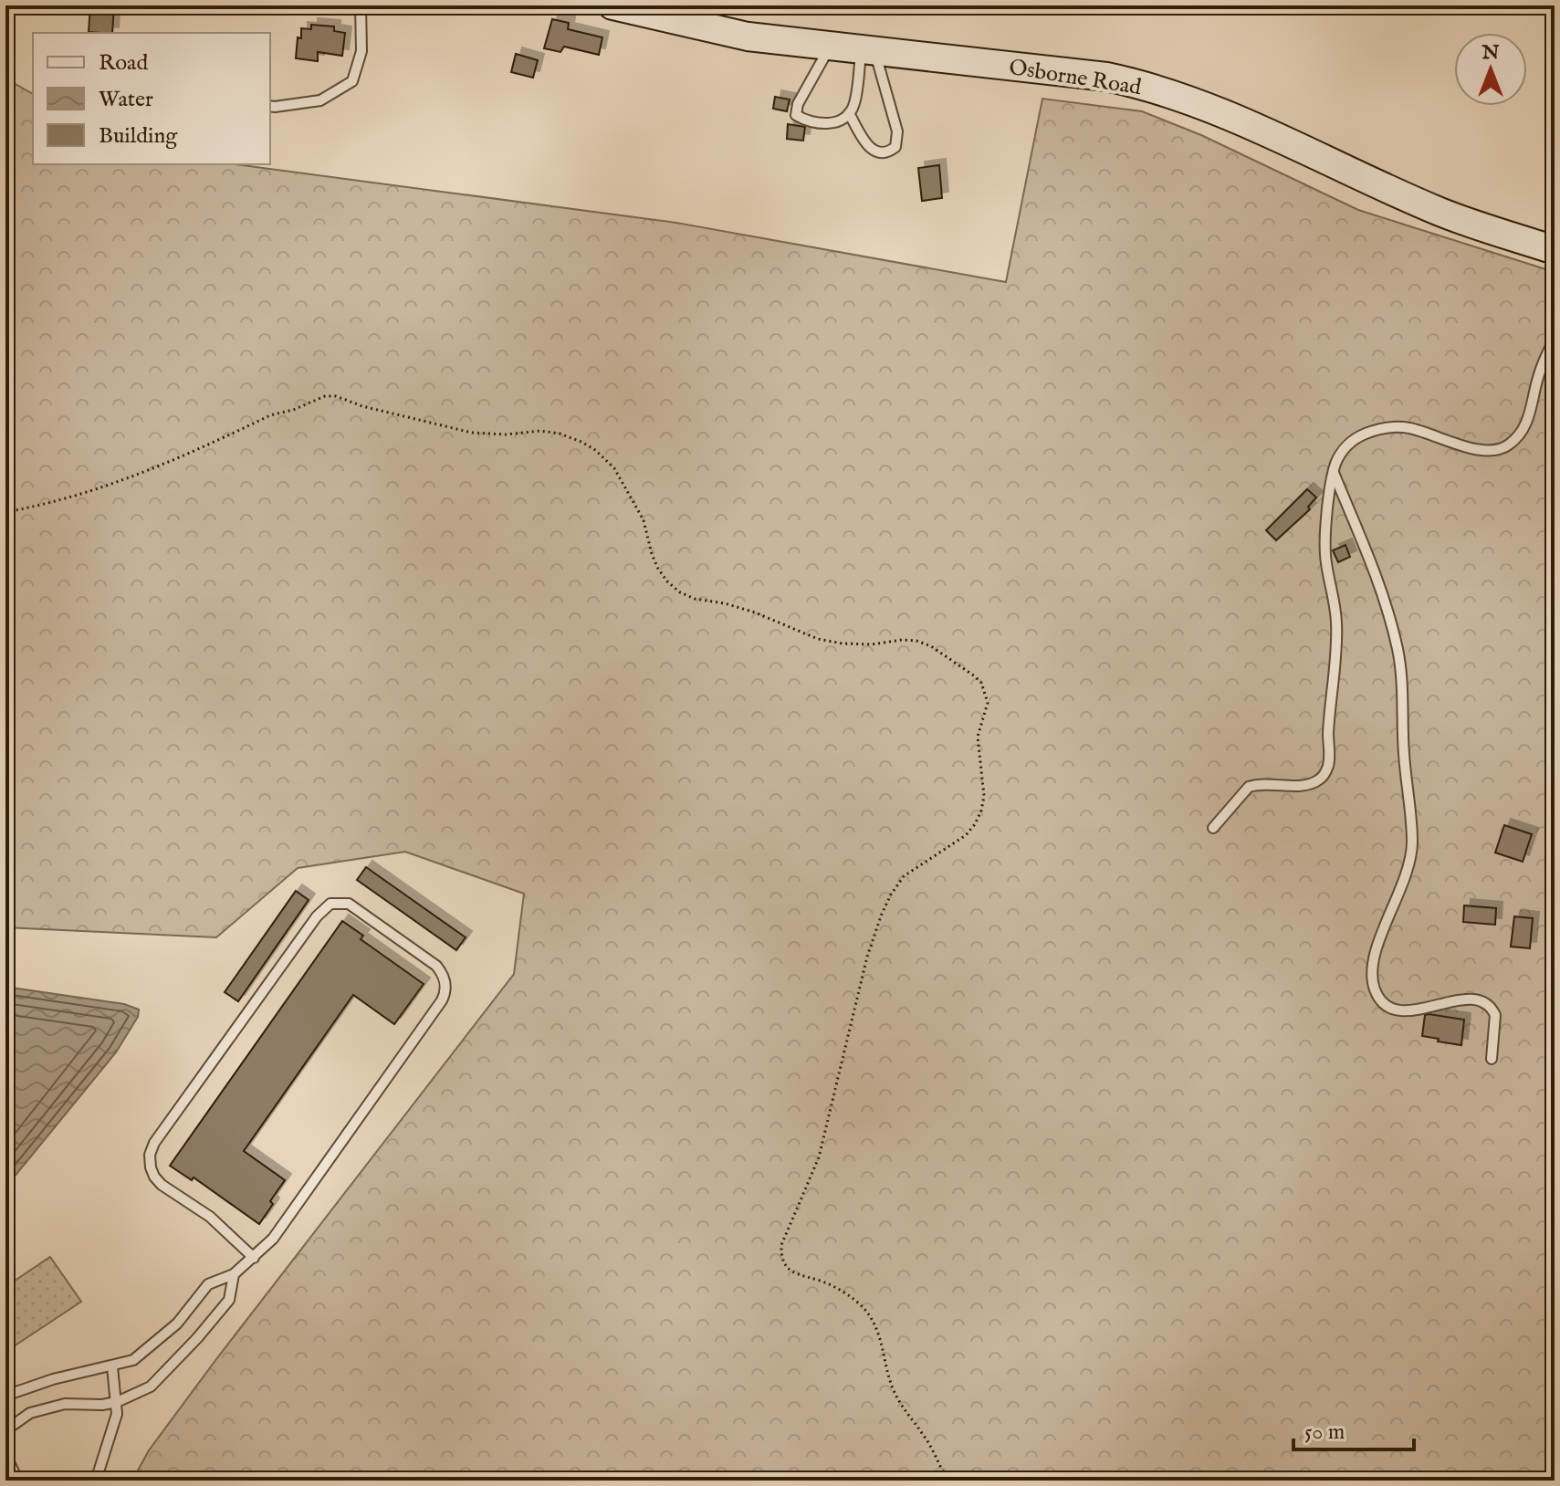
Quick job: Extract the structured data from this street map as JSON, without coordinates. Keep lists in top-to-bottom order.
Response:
{
  "streets": {
    "street": ["Osborne Road"]
  },
  "legend": ["Road", "Water", "Building"],
  "scale_bar": "50 m",
  "north": "top"
}
